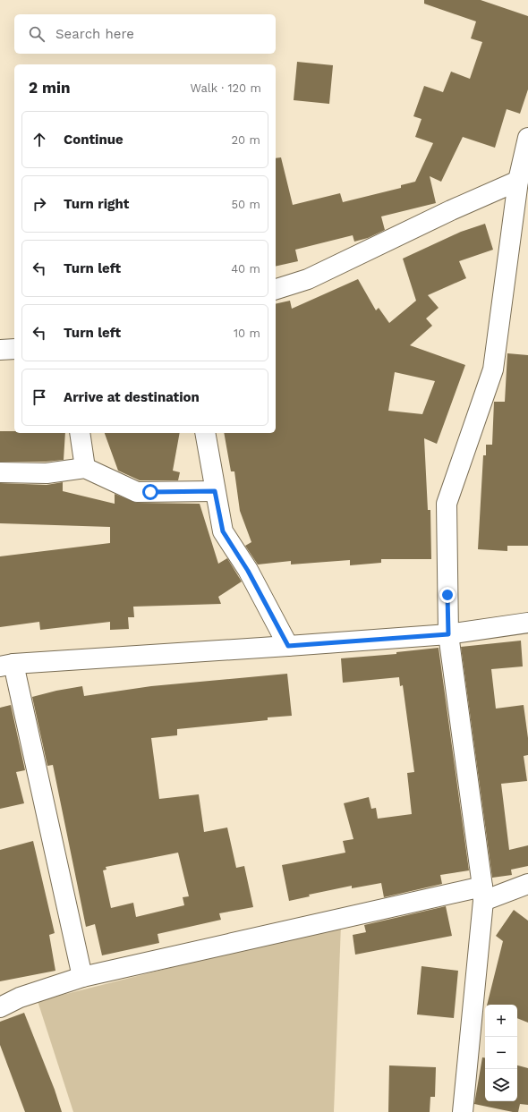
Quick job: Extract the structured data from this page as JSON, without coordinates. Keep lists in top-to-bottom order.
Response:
{
  "page": {
    "search": "Search here",
    "heading": ["2 min", "Walk · 120 m"],
    "list": [
      ["Continue", "20 m"],
      ["Turn right", "50 m"],
      ["Turn left", "40 m"],
      ["Turn left", "10 m"],
      "Arrive at destination"
    ],
    "map_buttons": ["+", "−"]
  }
}
